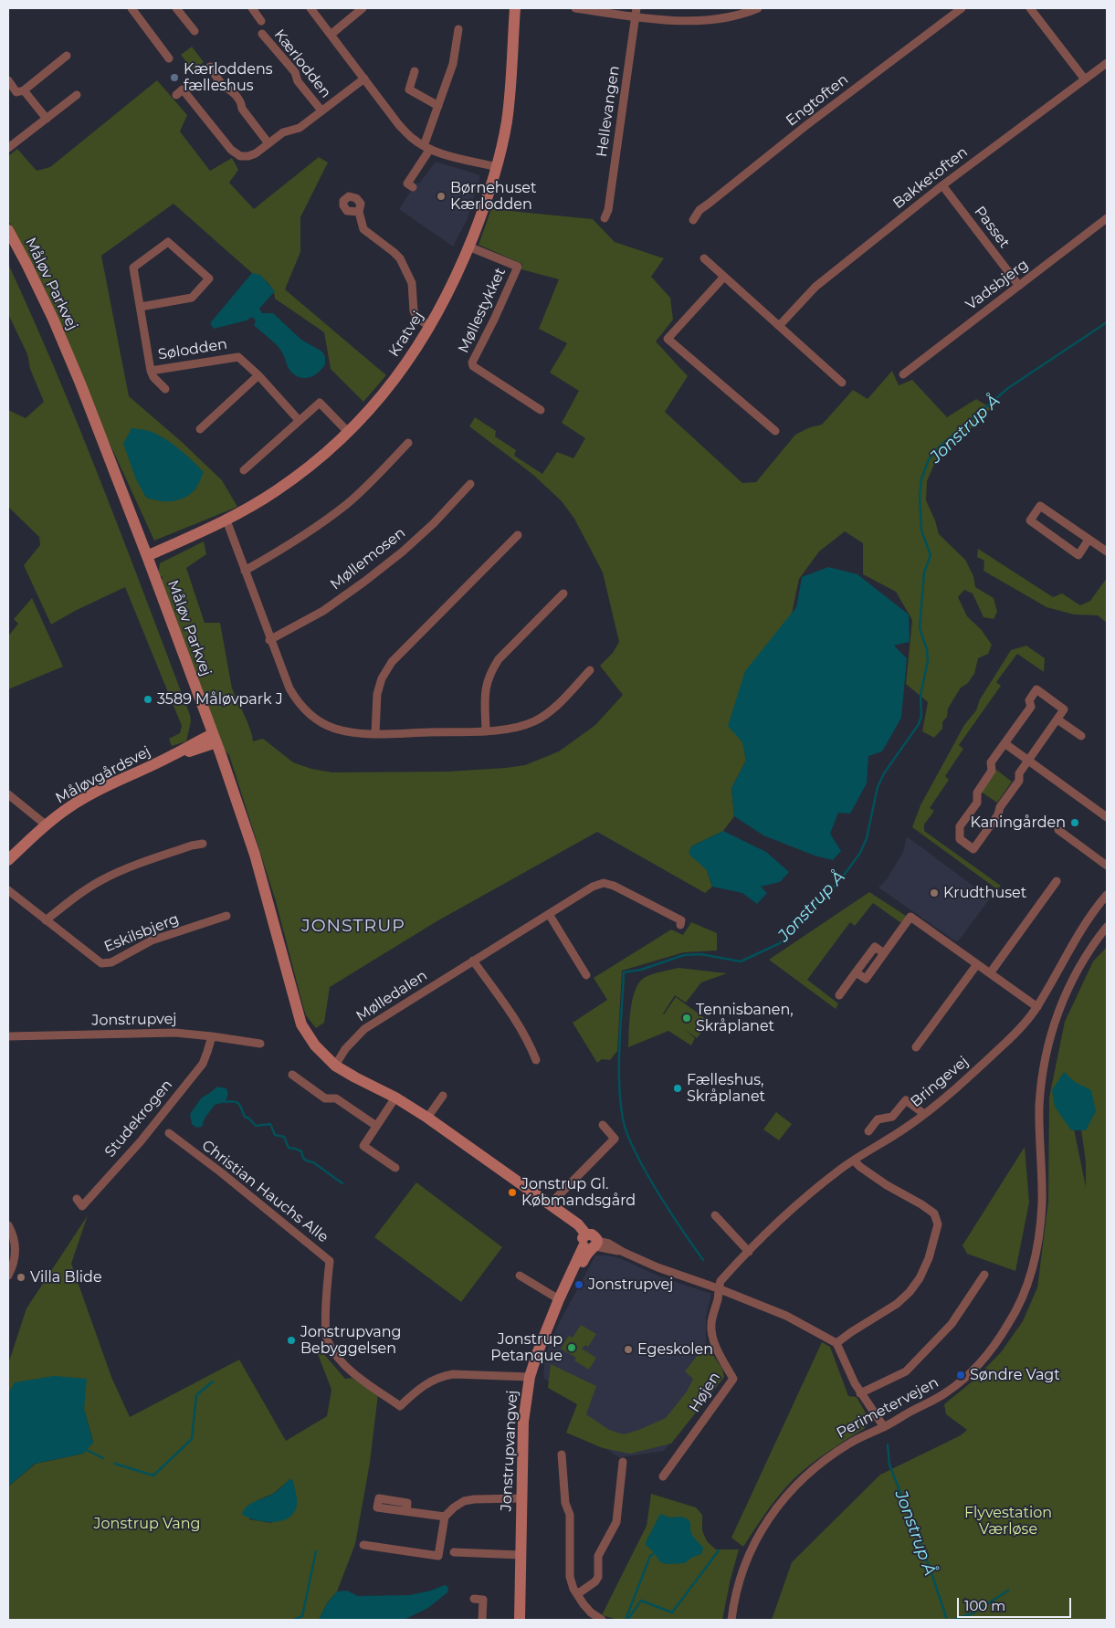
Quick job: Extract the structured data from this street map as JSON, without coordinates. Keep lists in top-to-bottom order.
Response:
{
  "streets": {
    "street": [
      "Kærlodden",
      "Engtoften",
      "Hellevangen",
      "Bakketoften",
      "Passet",
      "Måløv Parkvej",
      "Vadsbjerg",
      "Møllestykket",
      "Kratvej",
      "Sølodden",
      "Møllemosen",
      "Måløvgårdsvej",
      "Eskilsbjerg",
      "Mølledalen",
      "Jonstrupvej",
      "Bringevej",
      "Studekrogen",
      "Christian Hauchs Alle",
      "Højen",
      "Perimetervejen",
      "Jonstrupvangvej"
    ]
  },
  "crossings": [
    ["Bakketoften", "Passet"],
    ["Passet", "Vadsbjerg"],
    ["Måløv Parkvej", "Kratvej"],
    ["Måløv Parkvej", "Måløvgårdsvej"],
    ["Måløv Parkvej", "Mølledalen"],
    ["Møllestykket", "Kratvej"],
    ["Jonstrupvej", "Studekrogen"],
    ["Bringevej", "Højen"],
    ["Christian Hauchs Alle", "Jonstrupvangvej"]
  ],
  "districts": ["JONSTRUP"],
  "water": ["Jonstrup Å"],
  "parks": ["Flyvestation Værløse", "Jonstrup Vang"],
  "places": [
    "Kærloddens fælleshus",
    "Børnehuset Kærlodden",
    "3589 Måløvpark J",
    "Kaningården",
    "Krudthuset",
    "Tennisbanen, Skråplanet",
    "Fælleshus, Skråplanet",
    "Jonstrup Gl. Købmandsgård",
    "Villa Blide",
    "Jonstrupvej",
    "Jonstrupvang Bebyggelsen",
    "Jonstrup Petanque",
    "Egeskolen",
    "Søndre Vagt"
  ],
  "scale_bar": "100 m"
}
